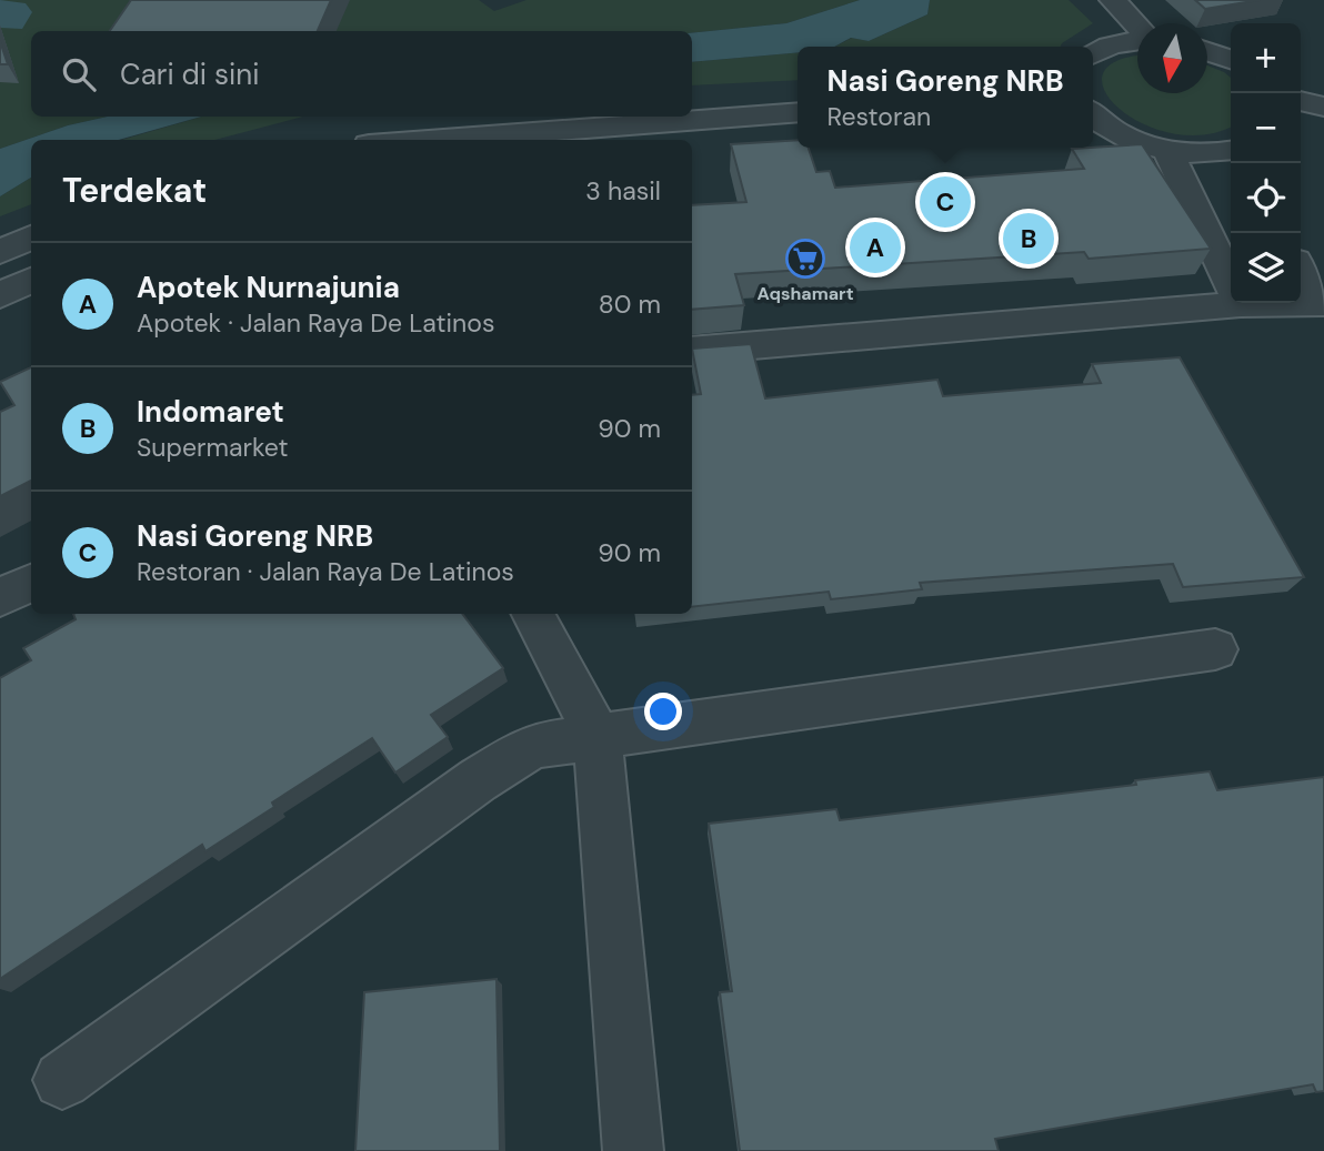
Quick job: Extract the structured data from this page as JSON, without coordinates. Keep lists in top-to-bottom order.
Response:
{
  "places": {
    "supermarket": ["Aqshamart"]
  },
  "north": "bottom",
  "page": {
    "map_buttons": ["+", "−"],
    "search": "Cari di sini",
    "popup": ["Nasi Goreng NRB", "Restoran"],
    "heading": ["Terdekat", "3 hasil"],
    "pins": ["C", "B", "A"],
    "list": [
      {
        "mark": "A",
        "name": "Apotek Nurnajunia",
        "note": "Apotek · Jalan Raya De Latinos",
        "value": "80 m"
      },
      {
        "mark": "B",
        "name": "Indomaret",
        "note": "Supermarket",
        "value": "90 m"
      },
      {
        "mark": "C",
        "name": "Nasi Goreng NRB",
        "note": "Restoran · Jalan Raya De Latinos",
        "value": "90 m"
      }
    ]
  }
}
